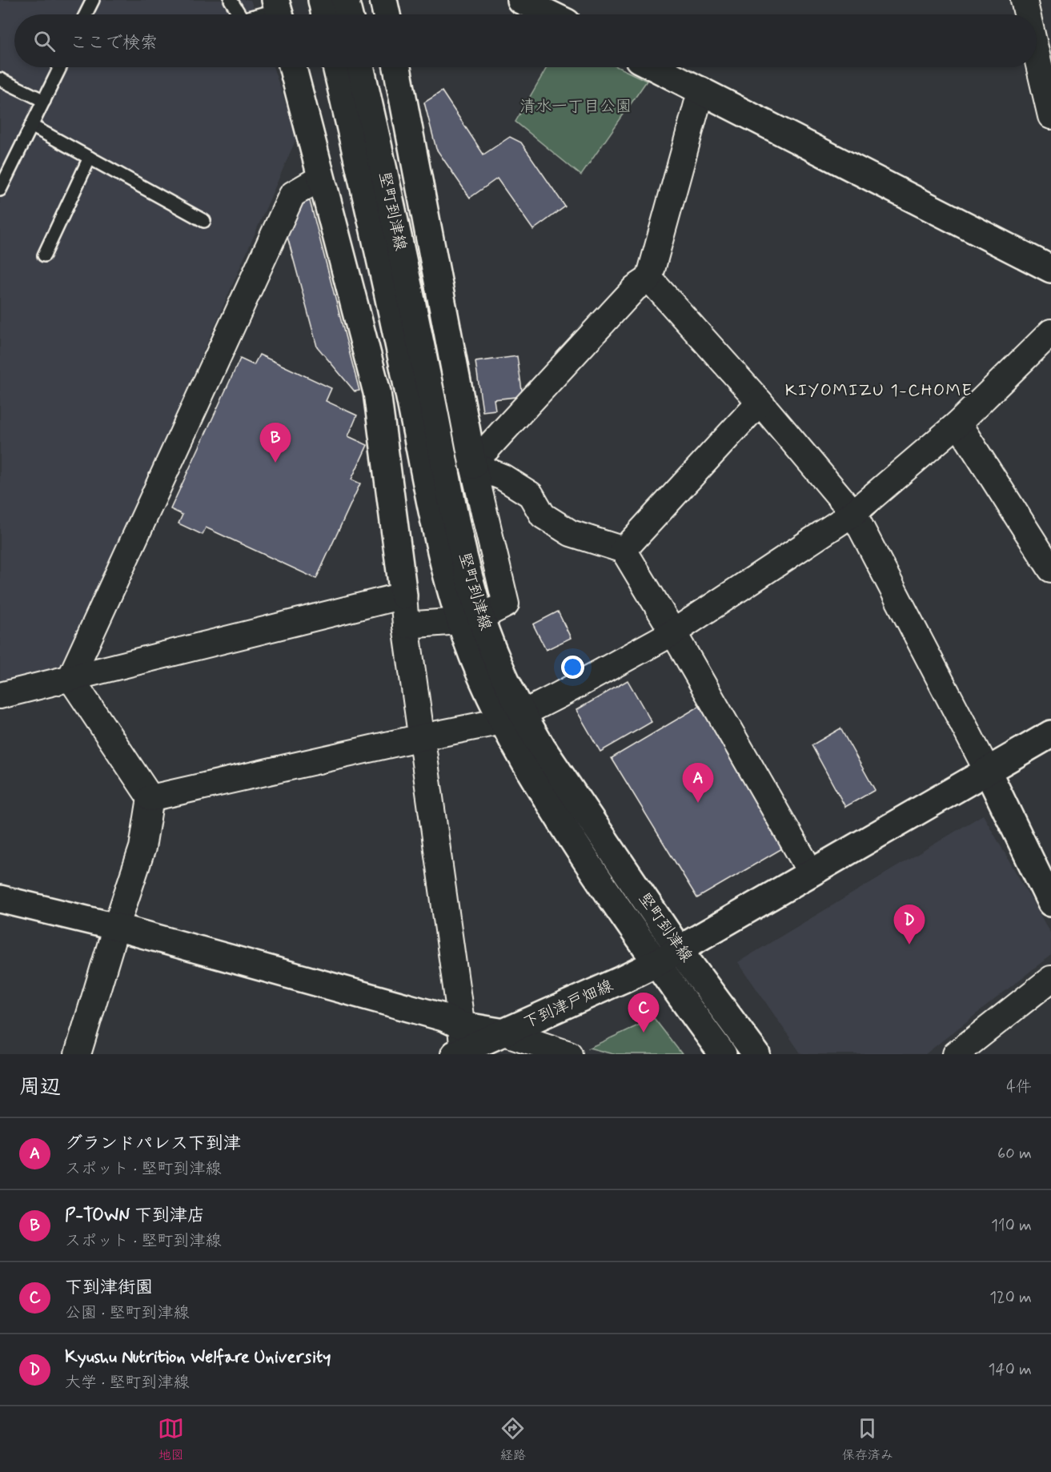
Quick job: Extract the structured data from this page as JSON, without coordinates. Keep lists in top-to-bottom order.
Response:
{
  "streets": {
    "street": ["堅町到津線", "下到津戸畑線"]
  },
  "crossings": [
    ["堅町到津線", "下到津戸畑線"]
  ],
  "districts": ["KIYOMIZU 1-CHOME"],
  "parks": ["清水一丁目公園"],
  "page": {
    "search": "ここで検索",
    "pins": [
      "B",
      "A",
      "D",
      "C"
    ],
    "heading": ["周辺", "4件"],
    "list": [
      {
        "mark": "A",
        "name": "グランドパレス下到津",
        "note": "スポット · 堅町到津線",
        "value": "60 m"
      },
      {
        "mark": "B",
        "name": "P-TOWN 下到津店",
        "note": "スポット · 堅町到津線",
        "value": "110 m"
      },
      {
        "mark": "C",
        "name": "下到津街園",
        "note": "公園 · 堅町到津線",
        "value": "120 m"
      },
      {
        "mark": "D",
        "name": "Kyushu Nutrition Welfare University",
        "note": "大学 · 堅町到津線",
        "value": "140 m"
      }
    ],
    "nav": ["地図", "経路", "保存済み"]
  }
}
